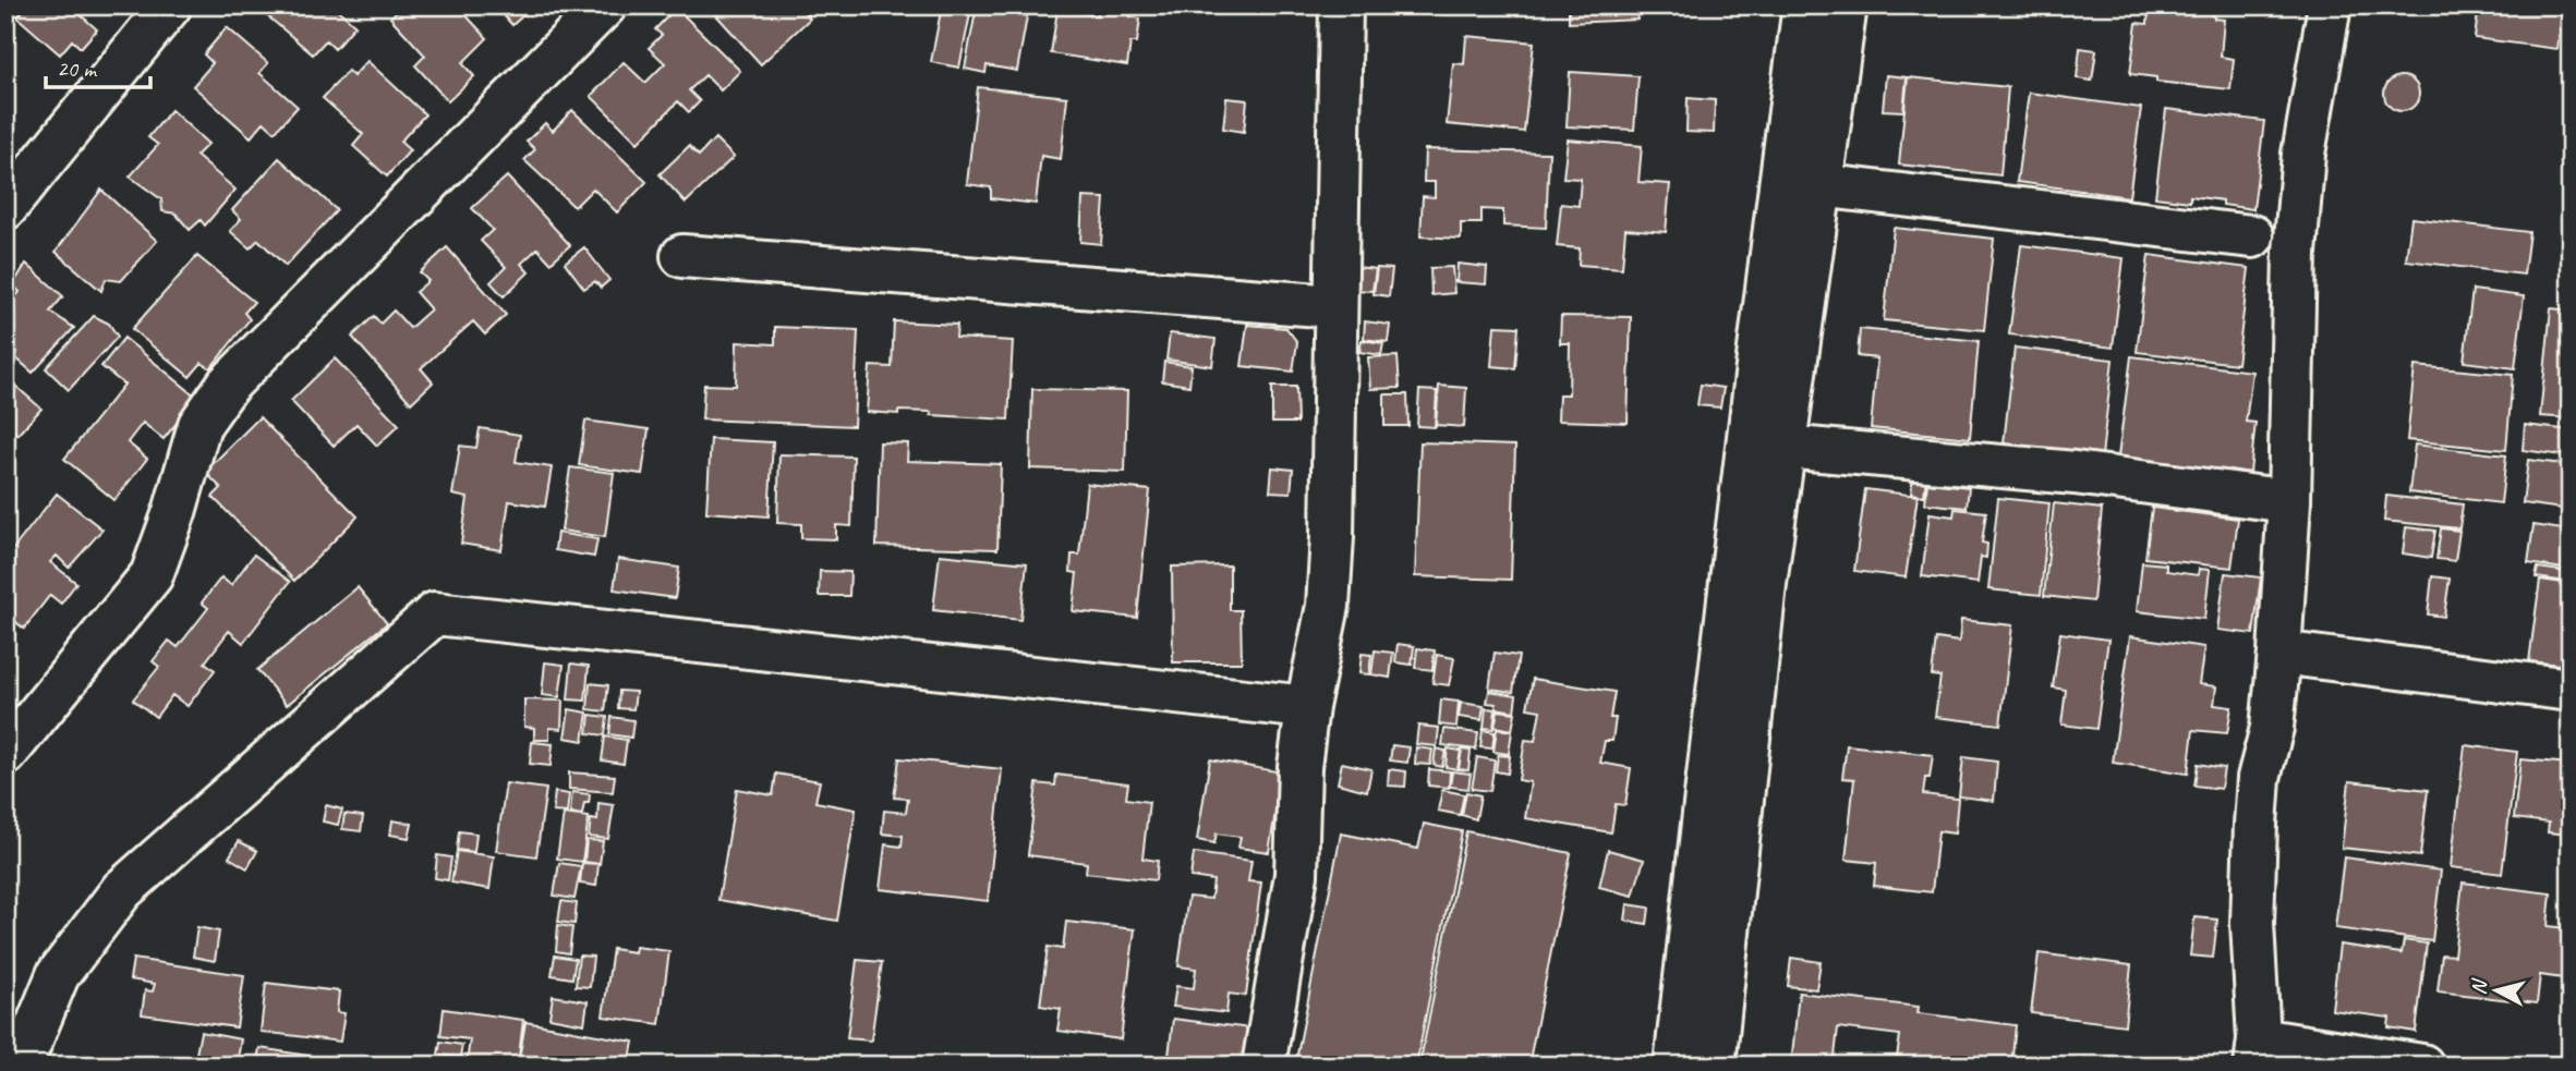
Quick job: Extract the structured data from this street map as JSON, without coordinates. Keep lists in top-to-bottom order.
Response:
{
  "scale_bar": "20 m",
  "north": "left"
}
